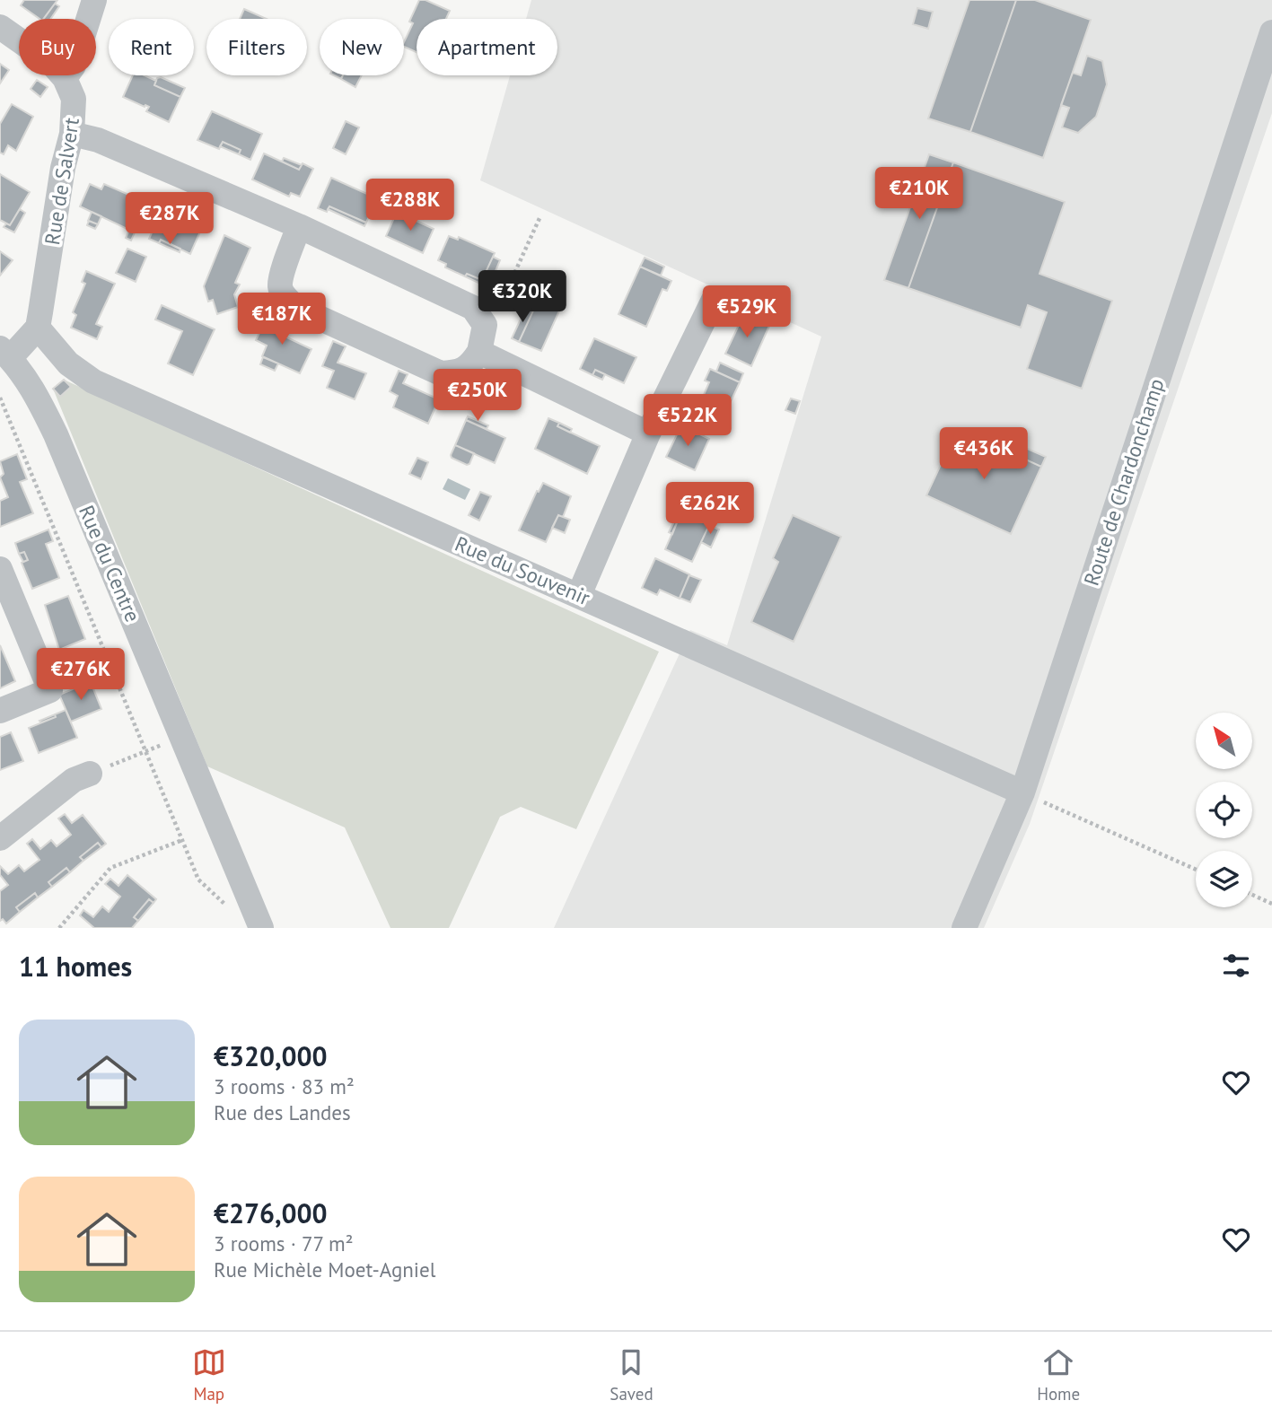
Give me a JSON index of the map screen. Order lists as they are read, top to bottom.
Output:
{
  "streets": {
    "street": [
      "Rue de Salvert",
      "Route de Chardonchamp",
      "Rue du Centre",
      "Rue du Souvenir"
    ]
  },
  "crossings": [
    ["Rue de Salvert", "Rue du Souvenir"],
    ["Route de Chardonchamp", "Rue du Souvenir"]
  ],
  "north": "top left",
  "page": {
    "chip": [
      "Buy",
      "Rent",
      "Filters",
      "New",
      "Apartment"
    ],
    "price": [
      "€210K",
      "€288K",
      "€287K",
      "€320K",
      "€529K",
      "€187K",
      "€250K",
      "€522K",
      "€436K",
      "€262K",
      "€276K"
    ],
    "heading": "11 homes",
    "list": [
      {
        "name": "€320,000",
        "note": "3 rooms · 83 m² · Rue des Landes"
      },
      {
        "name": "€276,000",
        "note": "3 rooms · 77 m² · Rue Michèle Moet-Agniel"
      }
    ],
    "tabs": ["Map", "Saved", "Home"]
  }
}
